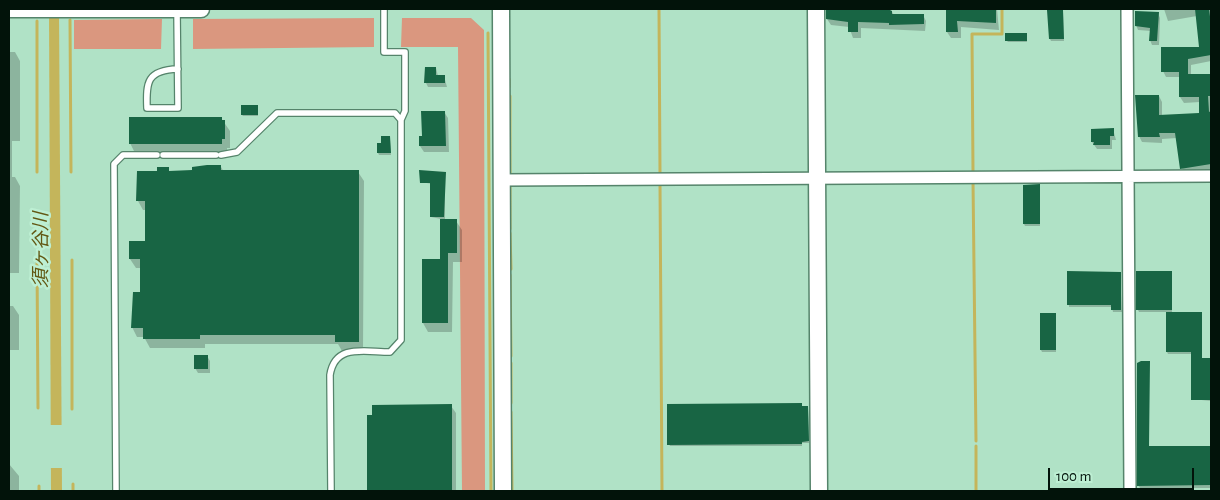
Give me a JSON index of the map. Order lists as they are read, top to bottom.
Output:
{
  "water": ["須ヶ谷川"],
  "scale_bar": "100 m"
}
